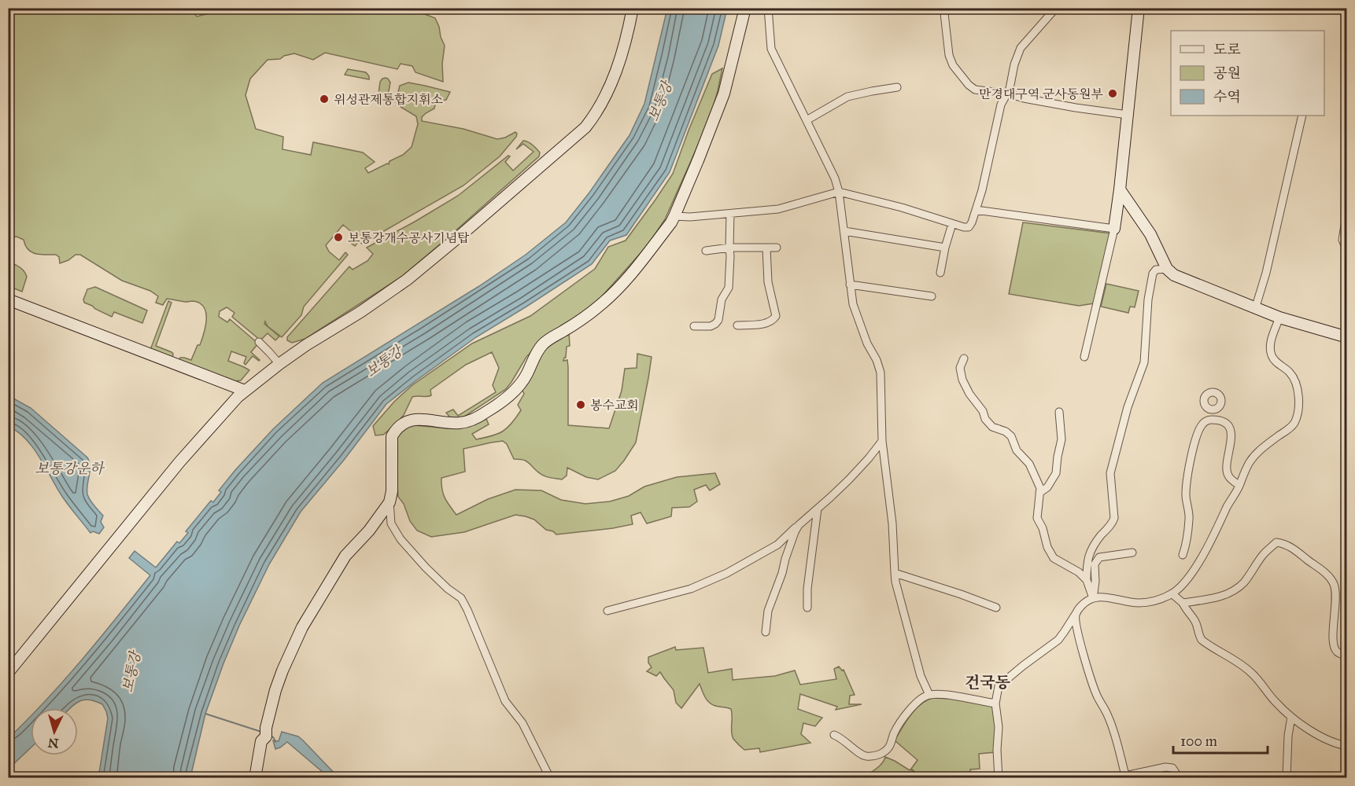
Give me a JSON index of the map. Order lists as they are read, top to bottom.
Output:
{
  "districts": ["건국동"],
  "water": ["보통강", "보통강운하"],
  "places": [
    "만경대구역 군사동원부",
    "위성관제통합지휘소",
    "보통강개수공사기념탑",
    "봉수교회"
  ],
  "legend": ["도로", "공원", "수역"],
  "scale_bar": "100 m",
  "north": "bottom"
}
